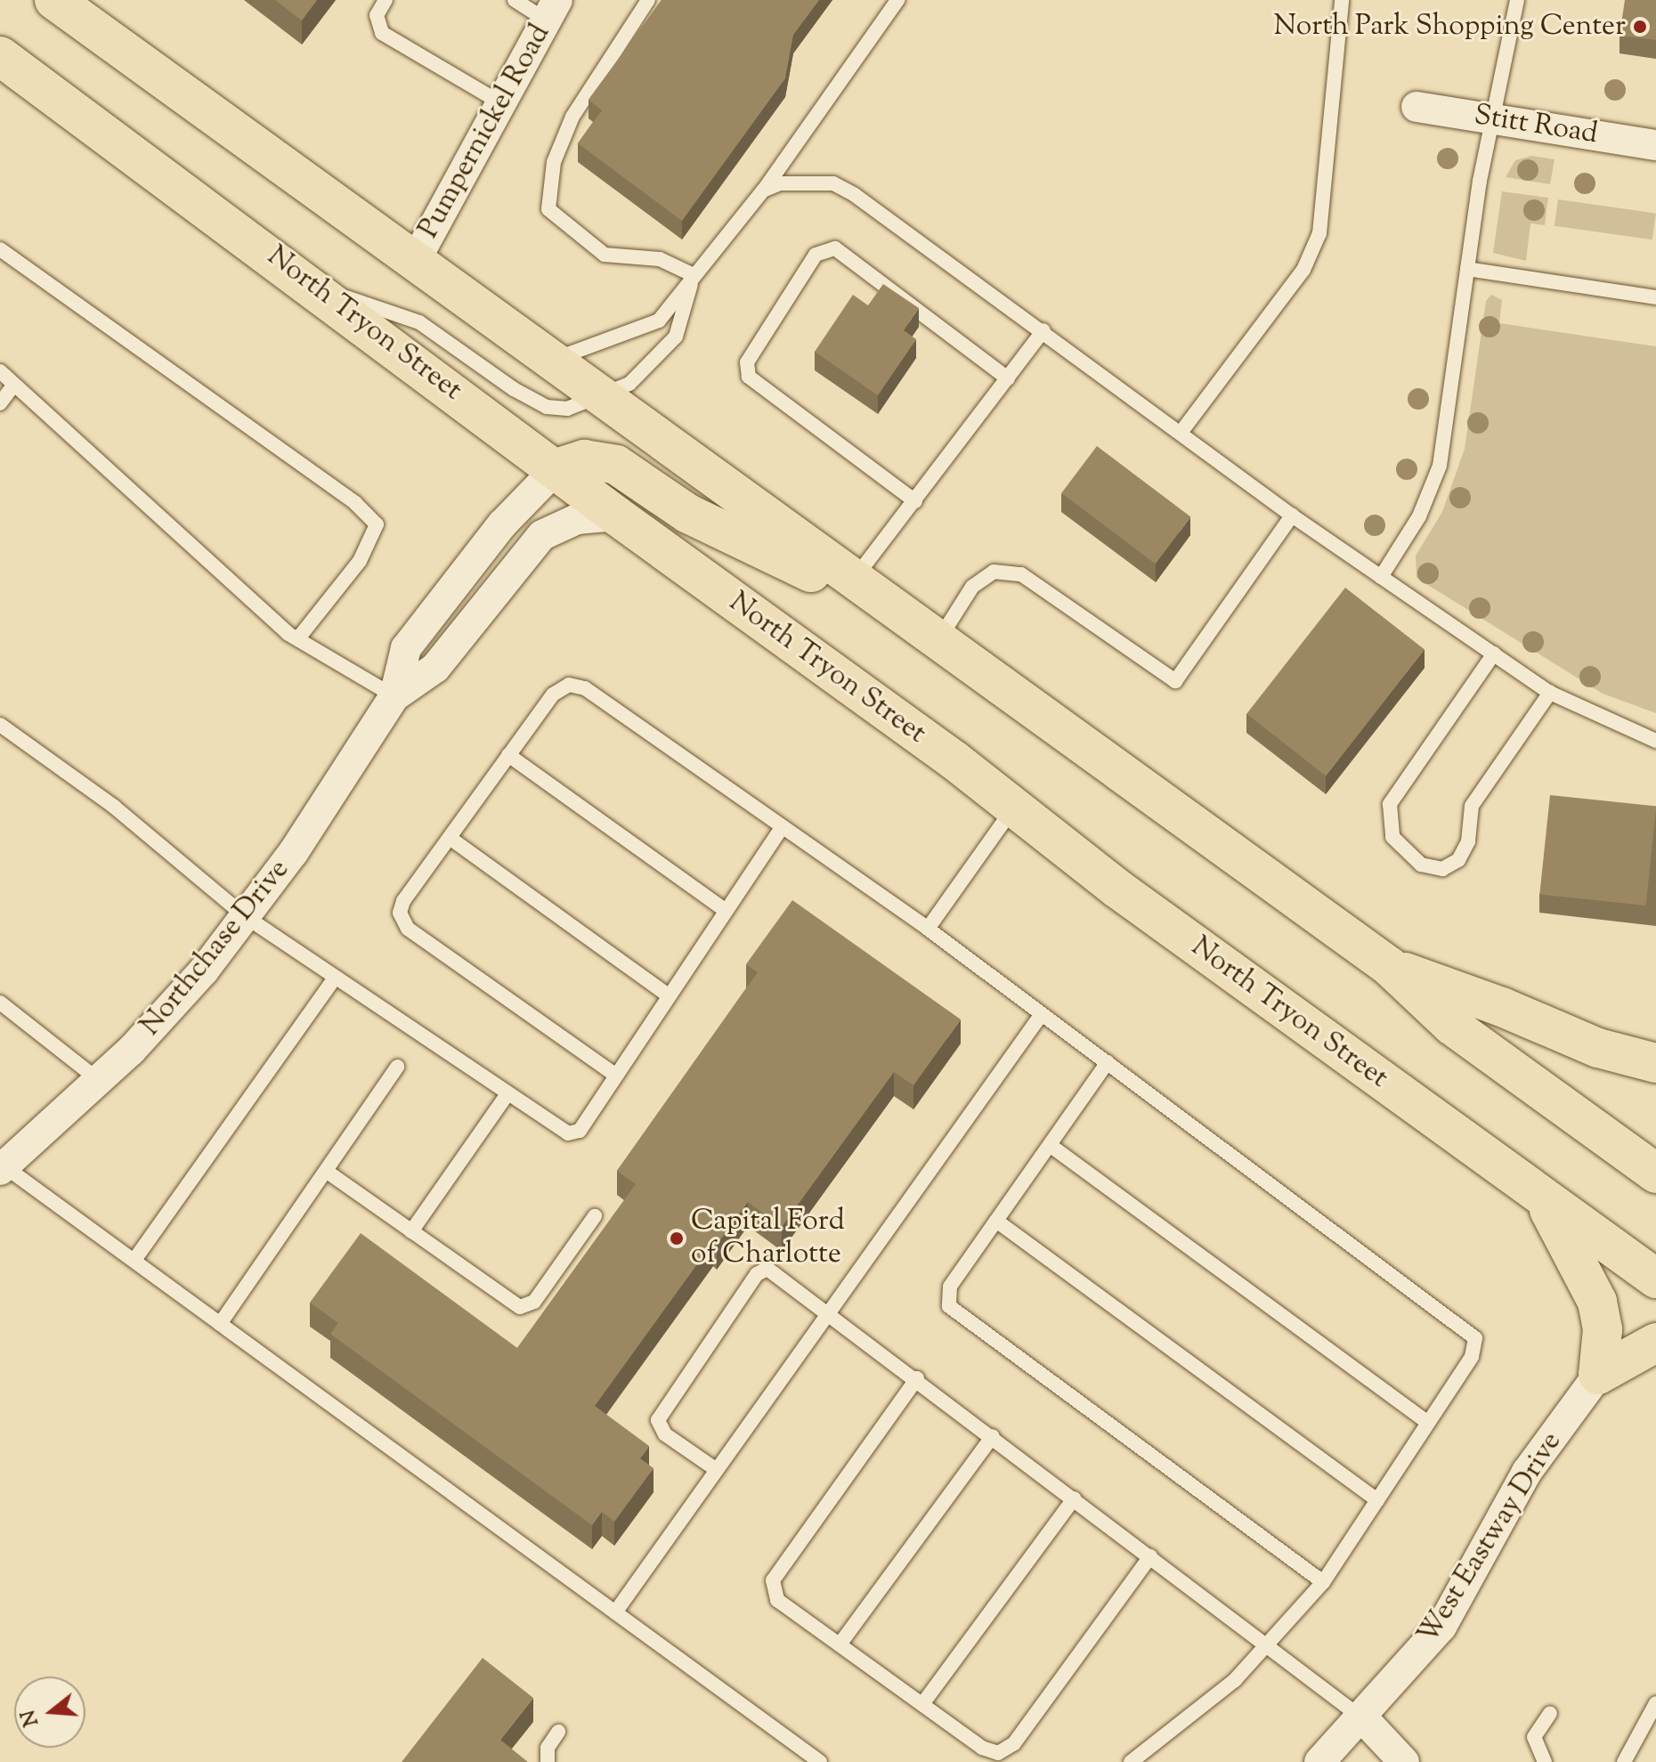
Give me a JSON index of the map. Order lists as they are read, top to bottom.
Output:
{
  "streets": {
    "main road": ["North Tryon Street"],
    "street": [
      "Stitt Road",
      "Pumpernickel Road",
      "Northchase Drive",
      "West Eastway Drive"
    ]
  },
  "crossings": [
    ["North Tryon Street", "Northchase Drive"]
  ],
  "places": ["North Park Shopping Center", "Capital Ford of Charlotte"],
  "north": "left"
}
